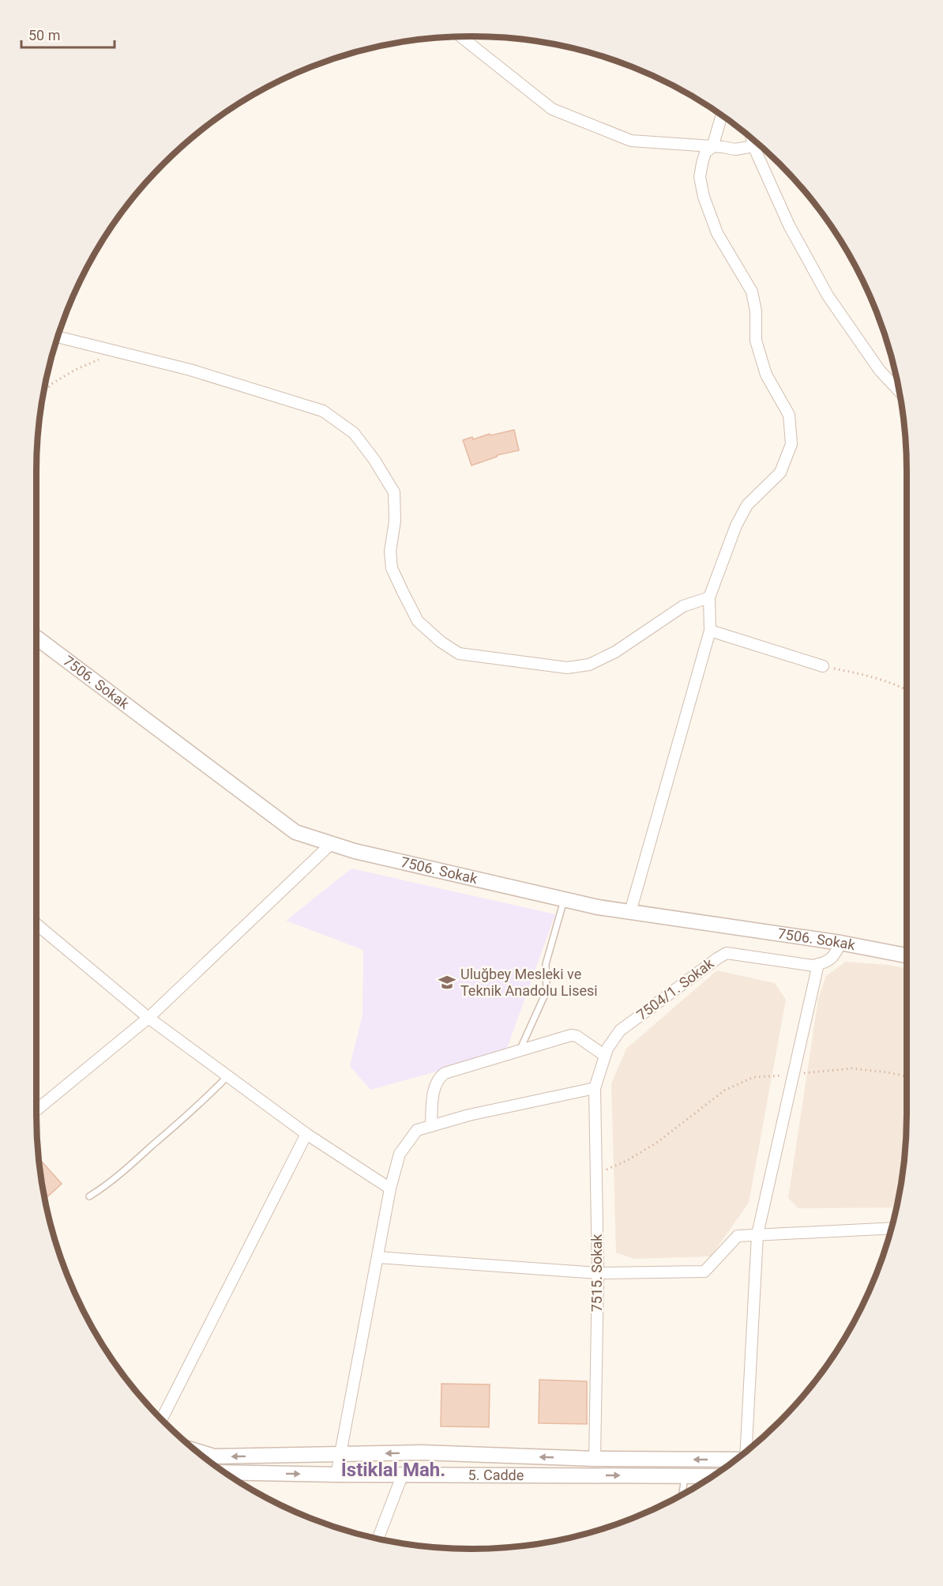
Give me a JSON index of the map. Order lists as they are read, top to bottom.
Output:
{
  "streets": {
    "street": [
      "7506. Sokak",
      "7504/1. Sokak",
      "7515. Sokak",
      "5. Cadde"
    ]
  },
  "crossings": [
    ["7504/1. Sokak", "7515. Sokak"]
  ],
  "districts": ["İstiklal Mah."],
  "places": {
    "school or university": ["Uluğbey Mesleki ve Teknik Anadolu Lisesi"]
  },
  "scale_bar": "50 m"
}
